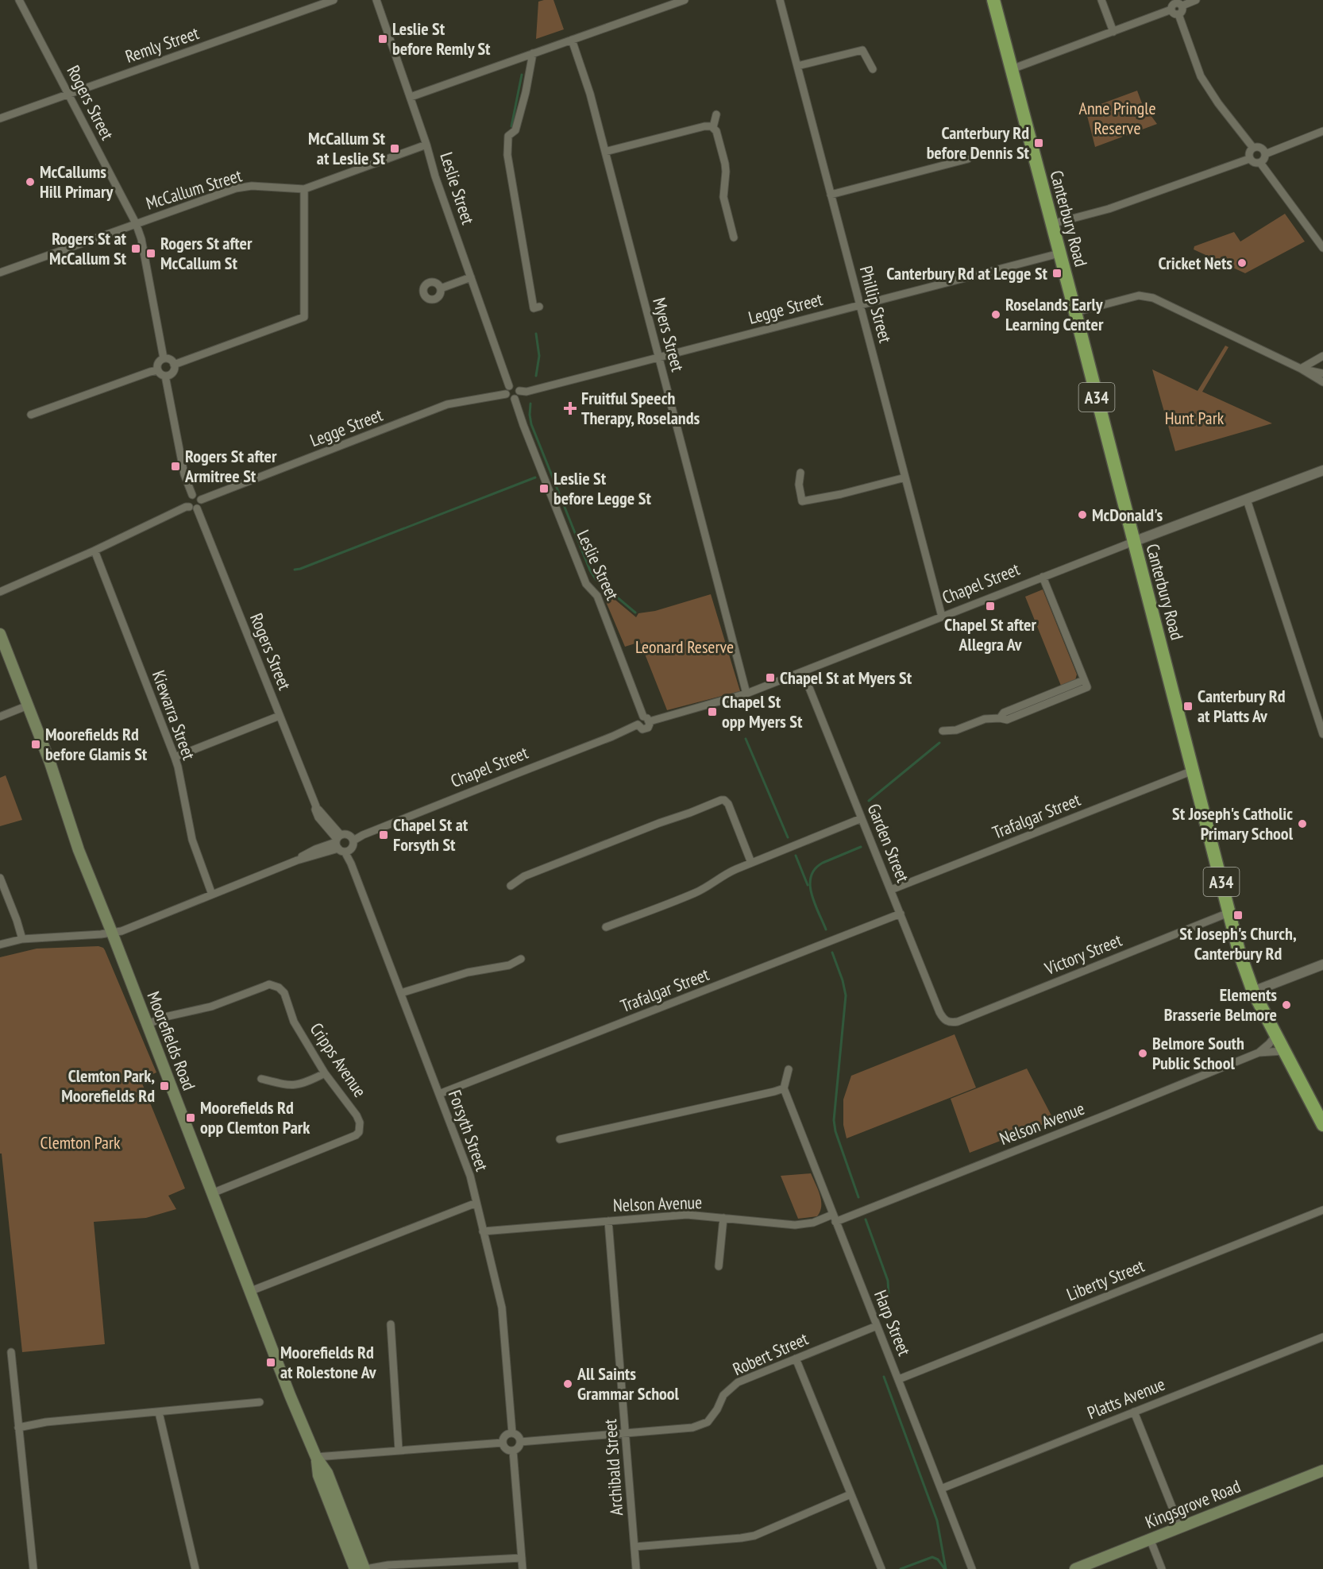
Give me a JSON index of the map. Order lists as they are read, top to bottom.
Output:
{
  "streets": {
    "highway": ["Canterbury Road", "A34"],
    "main road": ["Moorefields Road", "Kingsgrove Road"],
    "street": [
      "Remly Street",
      "Rogers Street",
      "Leslie Street",
      "McCallum Street",
      "Phillip Street",
      "Legge Street",
      "Myers Street",
      "Chapel Street",
      "Kiewarra Street",
      "Trafalgar Street",
      "Garden Street",
      "Victory Street",
      "Cripps Avenue",
      "Nelson Avenue",
      "Forsyth Street",
      "Liberty Street",
      "Harp Street",
      "Robert Street",
      "Platts Avenue",
      "Archibald Street"
    ]
  },
  "crossings": [
    ["Remly Street", "Rogers Street"],
    ["Rogers Street", "McCallum Street"],
    ["Rogers Street", "Legge Street"],
    ["Rogers Street", "Forsyth Street"],
    ["Leslie Street", "McCallum Street"],
    ["Leslie Street", "Legge Street"],
    ["Leslie Street", "Chapel Street"],
    ["Canterbury Road", "Legge Street"],
    ["Canterbury Road", "Chapel Street"],
    ["Canterbury Road", "Trafalgar Street"],
    ["Canterbury Road", "Victory Street"],
    ["Canterbury Road", "Nelson Avenue"],
    ["Phillip Street", "Legge Street"],
    ["Phillip Street", "Chapel Street"],
    ["Legge Street", "Myers Street"],
    ["Myers Street", "Chapel Street"],
    ["Chapel Street", "Garden Street"],
    ["Trafalgar Street", "Garden Street"],
    ["Trafalgar Street", "Forsyth Street"],
    ["Garden Street", "Victory Street"],
    ["Moorefields Road", "Cripps Avenue"],
    ["Nelson Avenue", "Forsyth Street"],
    ["Nelson Avenue", "Harp Street"],
    ["Nelson Avenue", "Archibald Street"],
    ["Forsyth Street", "Robert Street"],
    ["Liberty Street", "Harp Street"],
    ["Harp Street", "Robert Street"],
    ["Harp Street", "Platts Avenue"],
    ["Robert Street", "Archibald Street"]
  ],
  "parks": [
    "Anne Pringle Reserve",
    "Hunt Park",
    "Leonard Reserve",
    "Clemton Park"
  ],
  "places": {
    "transit": [
      "Leslie St before Remly St",
      "Canterbury Rd before Dennis St",
      "McCallum St at Leslie St",
      "Rogers St at McCallum St",
      "Rogers St after McCallum St",
      "Canterbury Rd at Legge St",
      "Rogers St after Armitree St",
      "Leslie St before Legge St",
      "Chapel St after Allegra Av",
      "Chapel St at Myers St",
      "Canterbury Rd at Platts Av",
      "Chapel St opp Myers St",
      "Moorefields Rd before Glamis St",
      "Chapel St at Forsyth St",
      "St Joseph's Church, Canterbury Rd",
      "Clemton Park, Moorefields Rd",
      "Moorefields Rd opp Clemton Park",
      "Moorefields Rd at Rolestone Av"
    ],
    "other": [
      "McCallums Hill Primary",
      "Cricket Nets",
      "Roselands Early Learning Center",
      "McDonald's",
      "St Joseph's Catholic Primary School",
      "Elements Brasserie Belmore",
      "Belmore South Public School",
      "All Saints Grammar School"
    ],
    "health": ["Fruitful Speech Therapy, Roselands"]
  }
}
